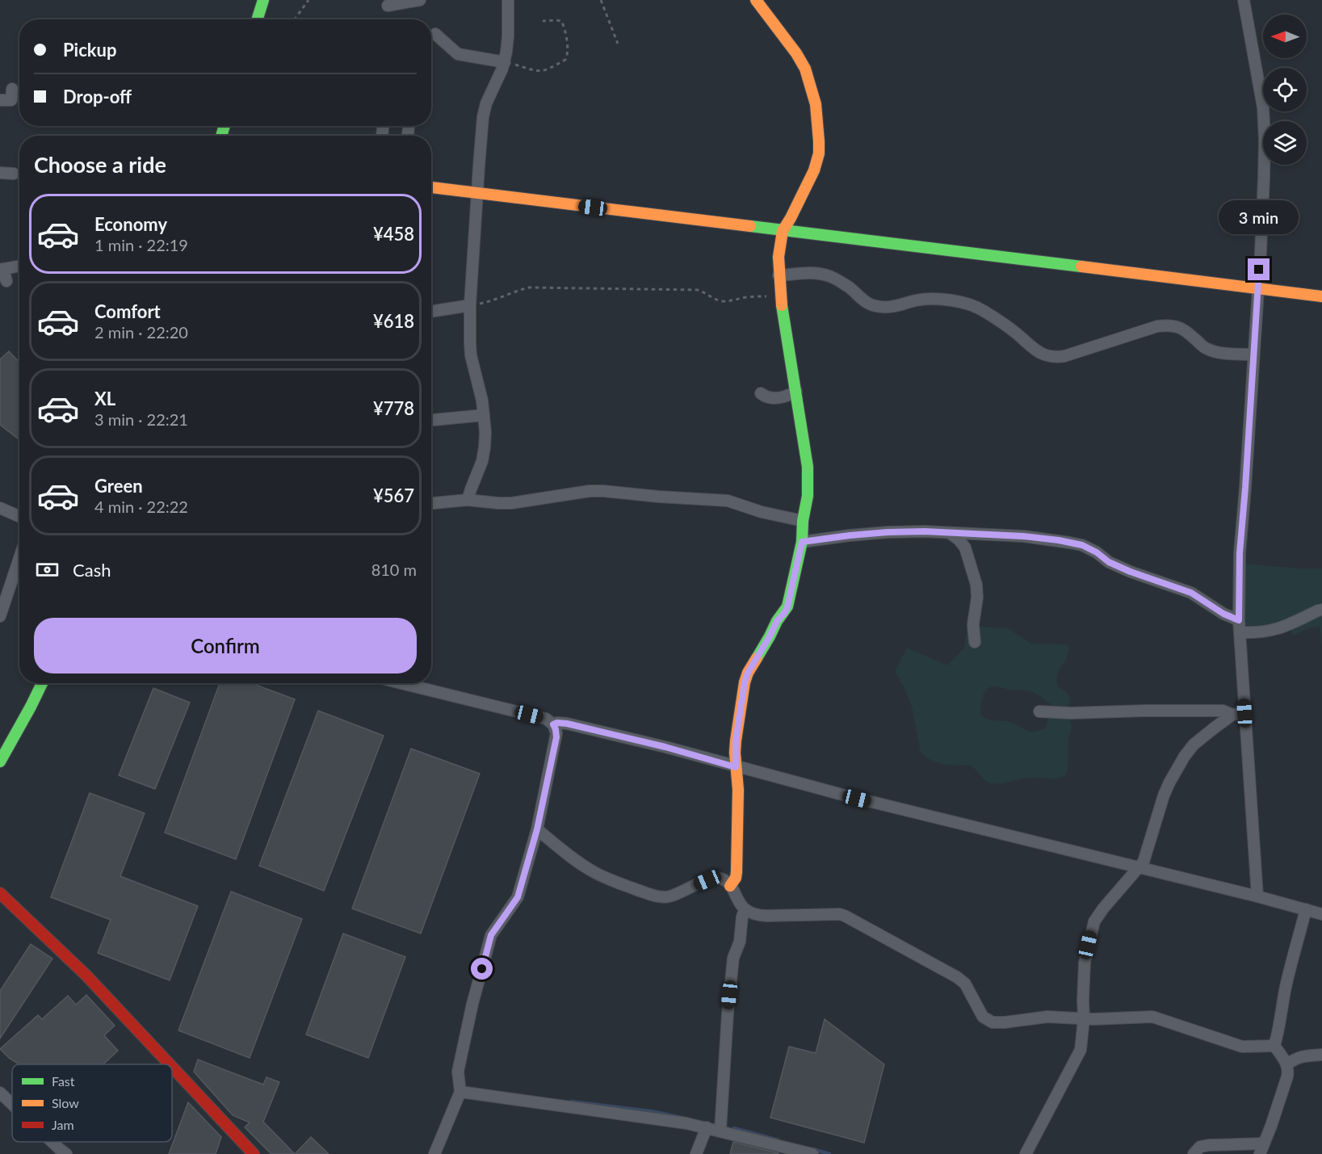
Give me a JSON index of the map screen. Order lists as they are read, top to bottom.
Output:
{
  "legend": ["Fast", "Slow", "Jam"],
  "north": "left",
  "page": {
    "banner": ["Pickup", "Drop-off"],
    "heading": "Choose a ride",
    "list": [
      {
        "name": "Economy",
        "note": "1 min · 22:19",
        "value": "¥458"
      },
      {
        "name": "Comfort",
        "note": "2 min · 22:20",
        "value": "¥618"
      },
      {
        "name": "XL",
        "note": "3 min · 22:21",
        "value": "¥778"
      },
      {
        "name": "Green",
        "note": "4 min · 22:22",
        "value": "¥567"
      }
    ],
    "bubble": "3 min",
    "pay": ["Cash", "810 m"],
    "buttons": "Confirm"
  }
}
